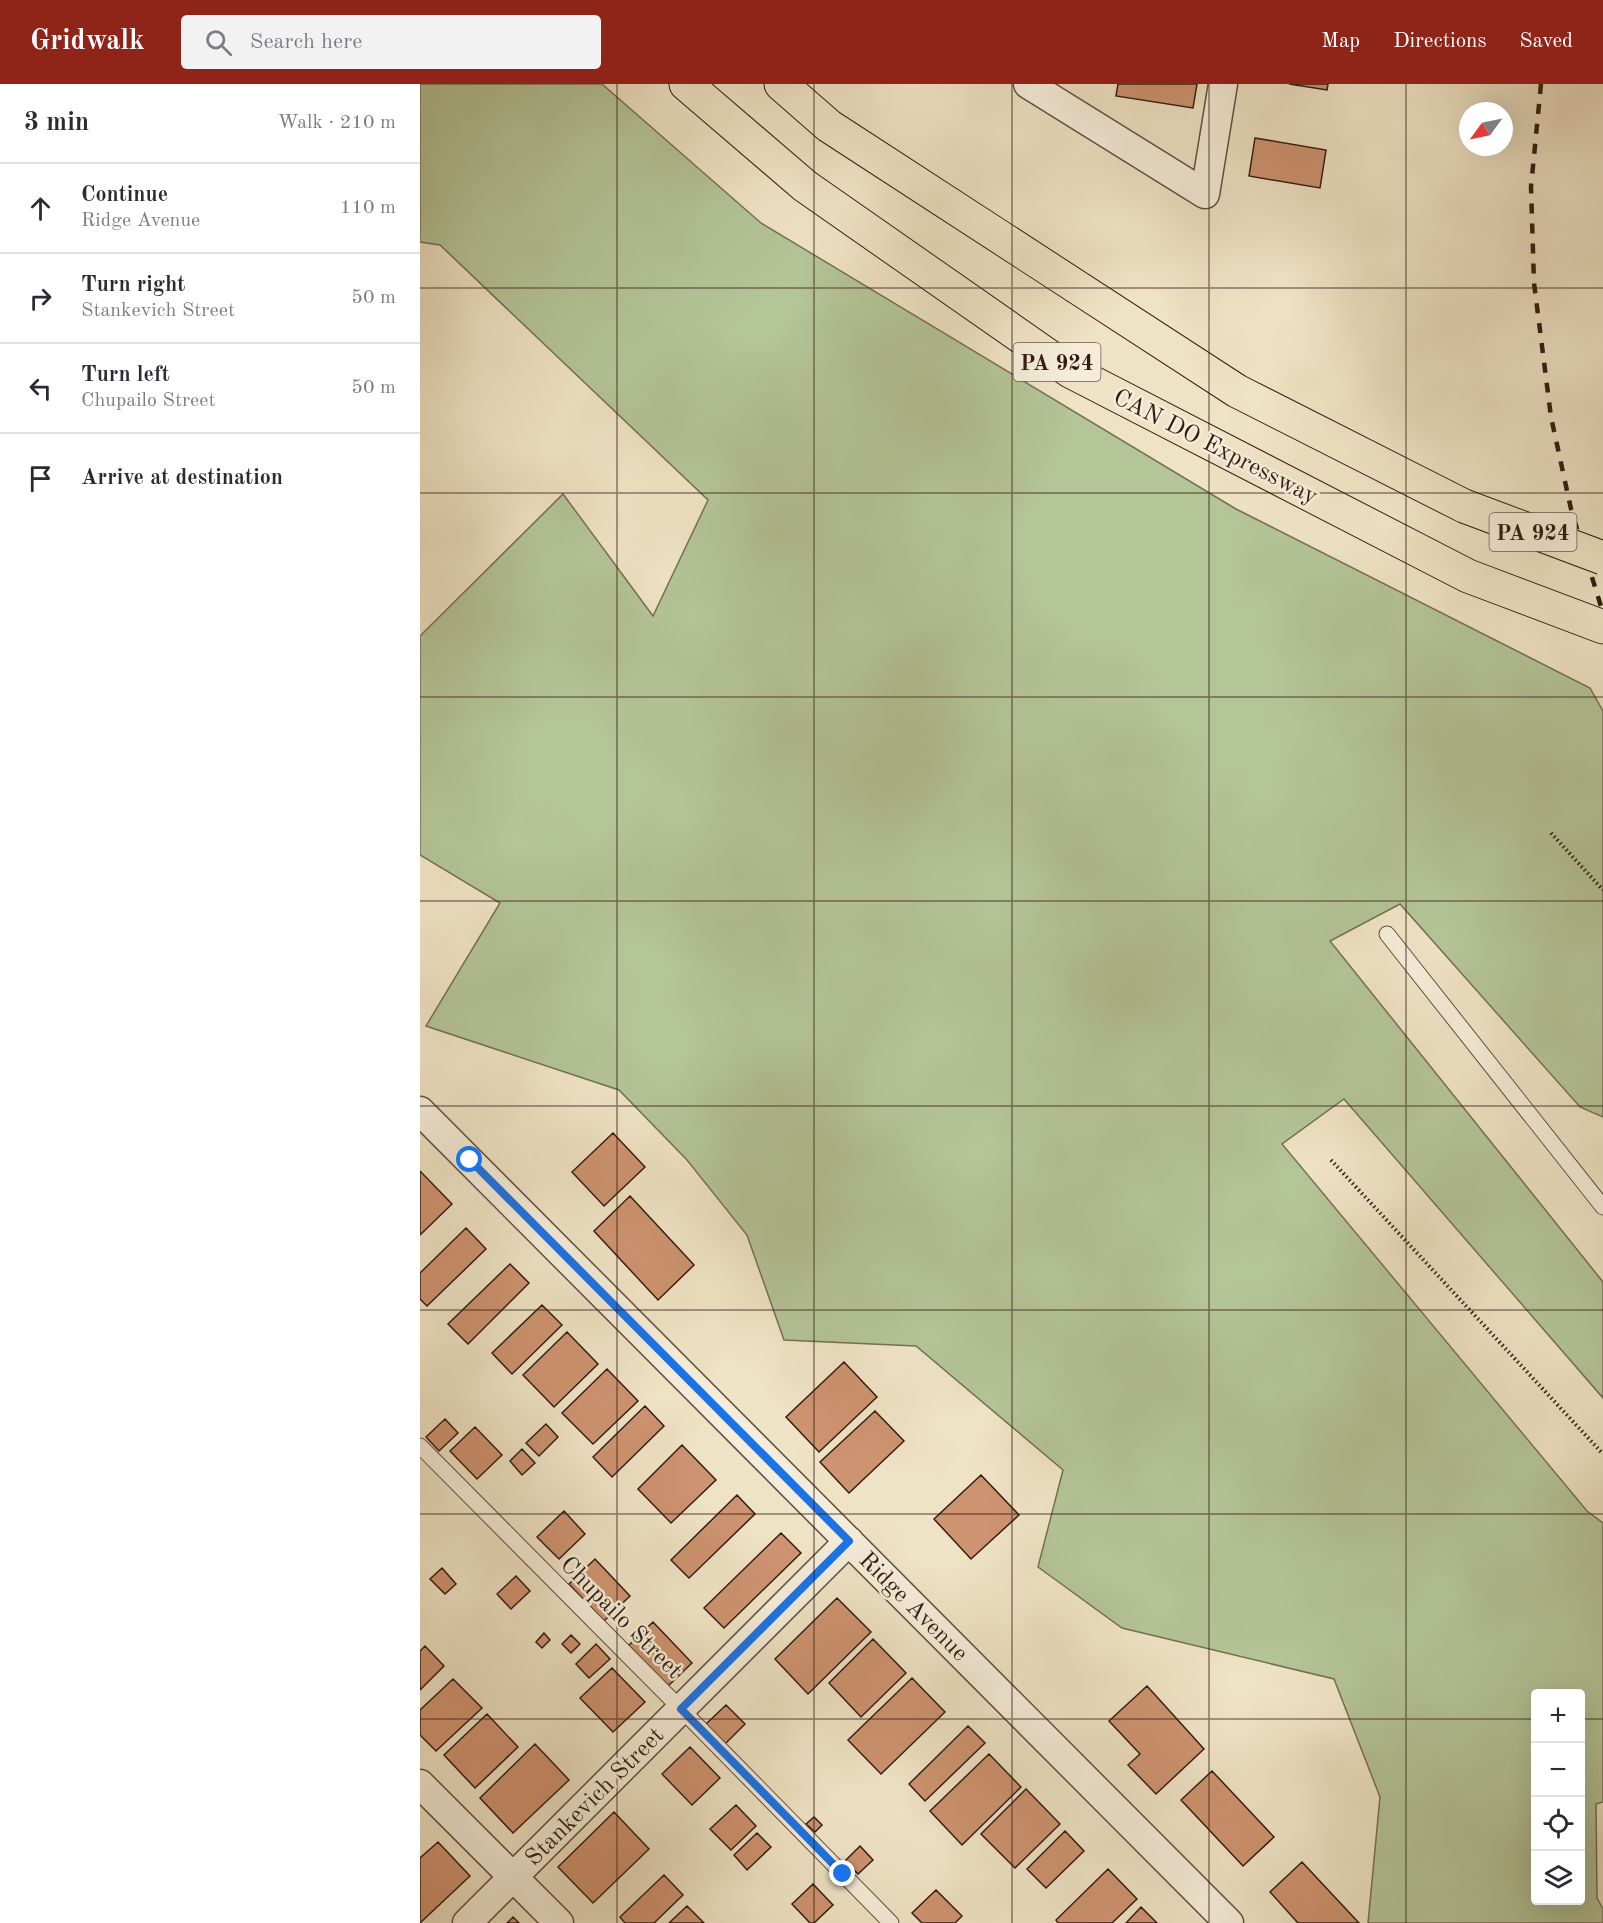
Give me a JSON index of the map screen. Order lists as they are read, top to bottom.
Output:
{
  "streets": {
    "main road": ["PA 924", "CAN DO Expressway"],
    "street": ["Ridge Avenue", "Stankevich Street"],
    "lane": ["Chupailo Street"]
  },
  "crossings": [
    ["Ridge Avenue", "Stankevich Street"],
    ["Chupailo Street", "Stankevich Street"]
  ],
  "north": "bottom left",
  "page": {
    "header": "Gridwalk",
    "search": "Search here",
    "nav": ["Map", "Directions", "Saved"],
    "heading": ["3 min", "Walk · 210 m"],
    "list": [
      ["Continue", "Ridge Avenue", "110 m"],
      ["Turn right", "Stankevich Street", "50 m"],
      ["Turn left", "Chupailo Street", "50 m"],
      "Arrive at destination"
    ],
    "map_buttons": ["+", "−"]
  }
}
